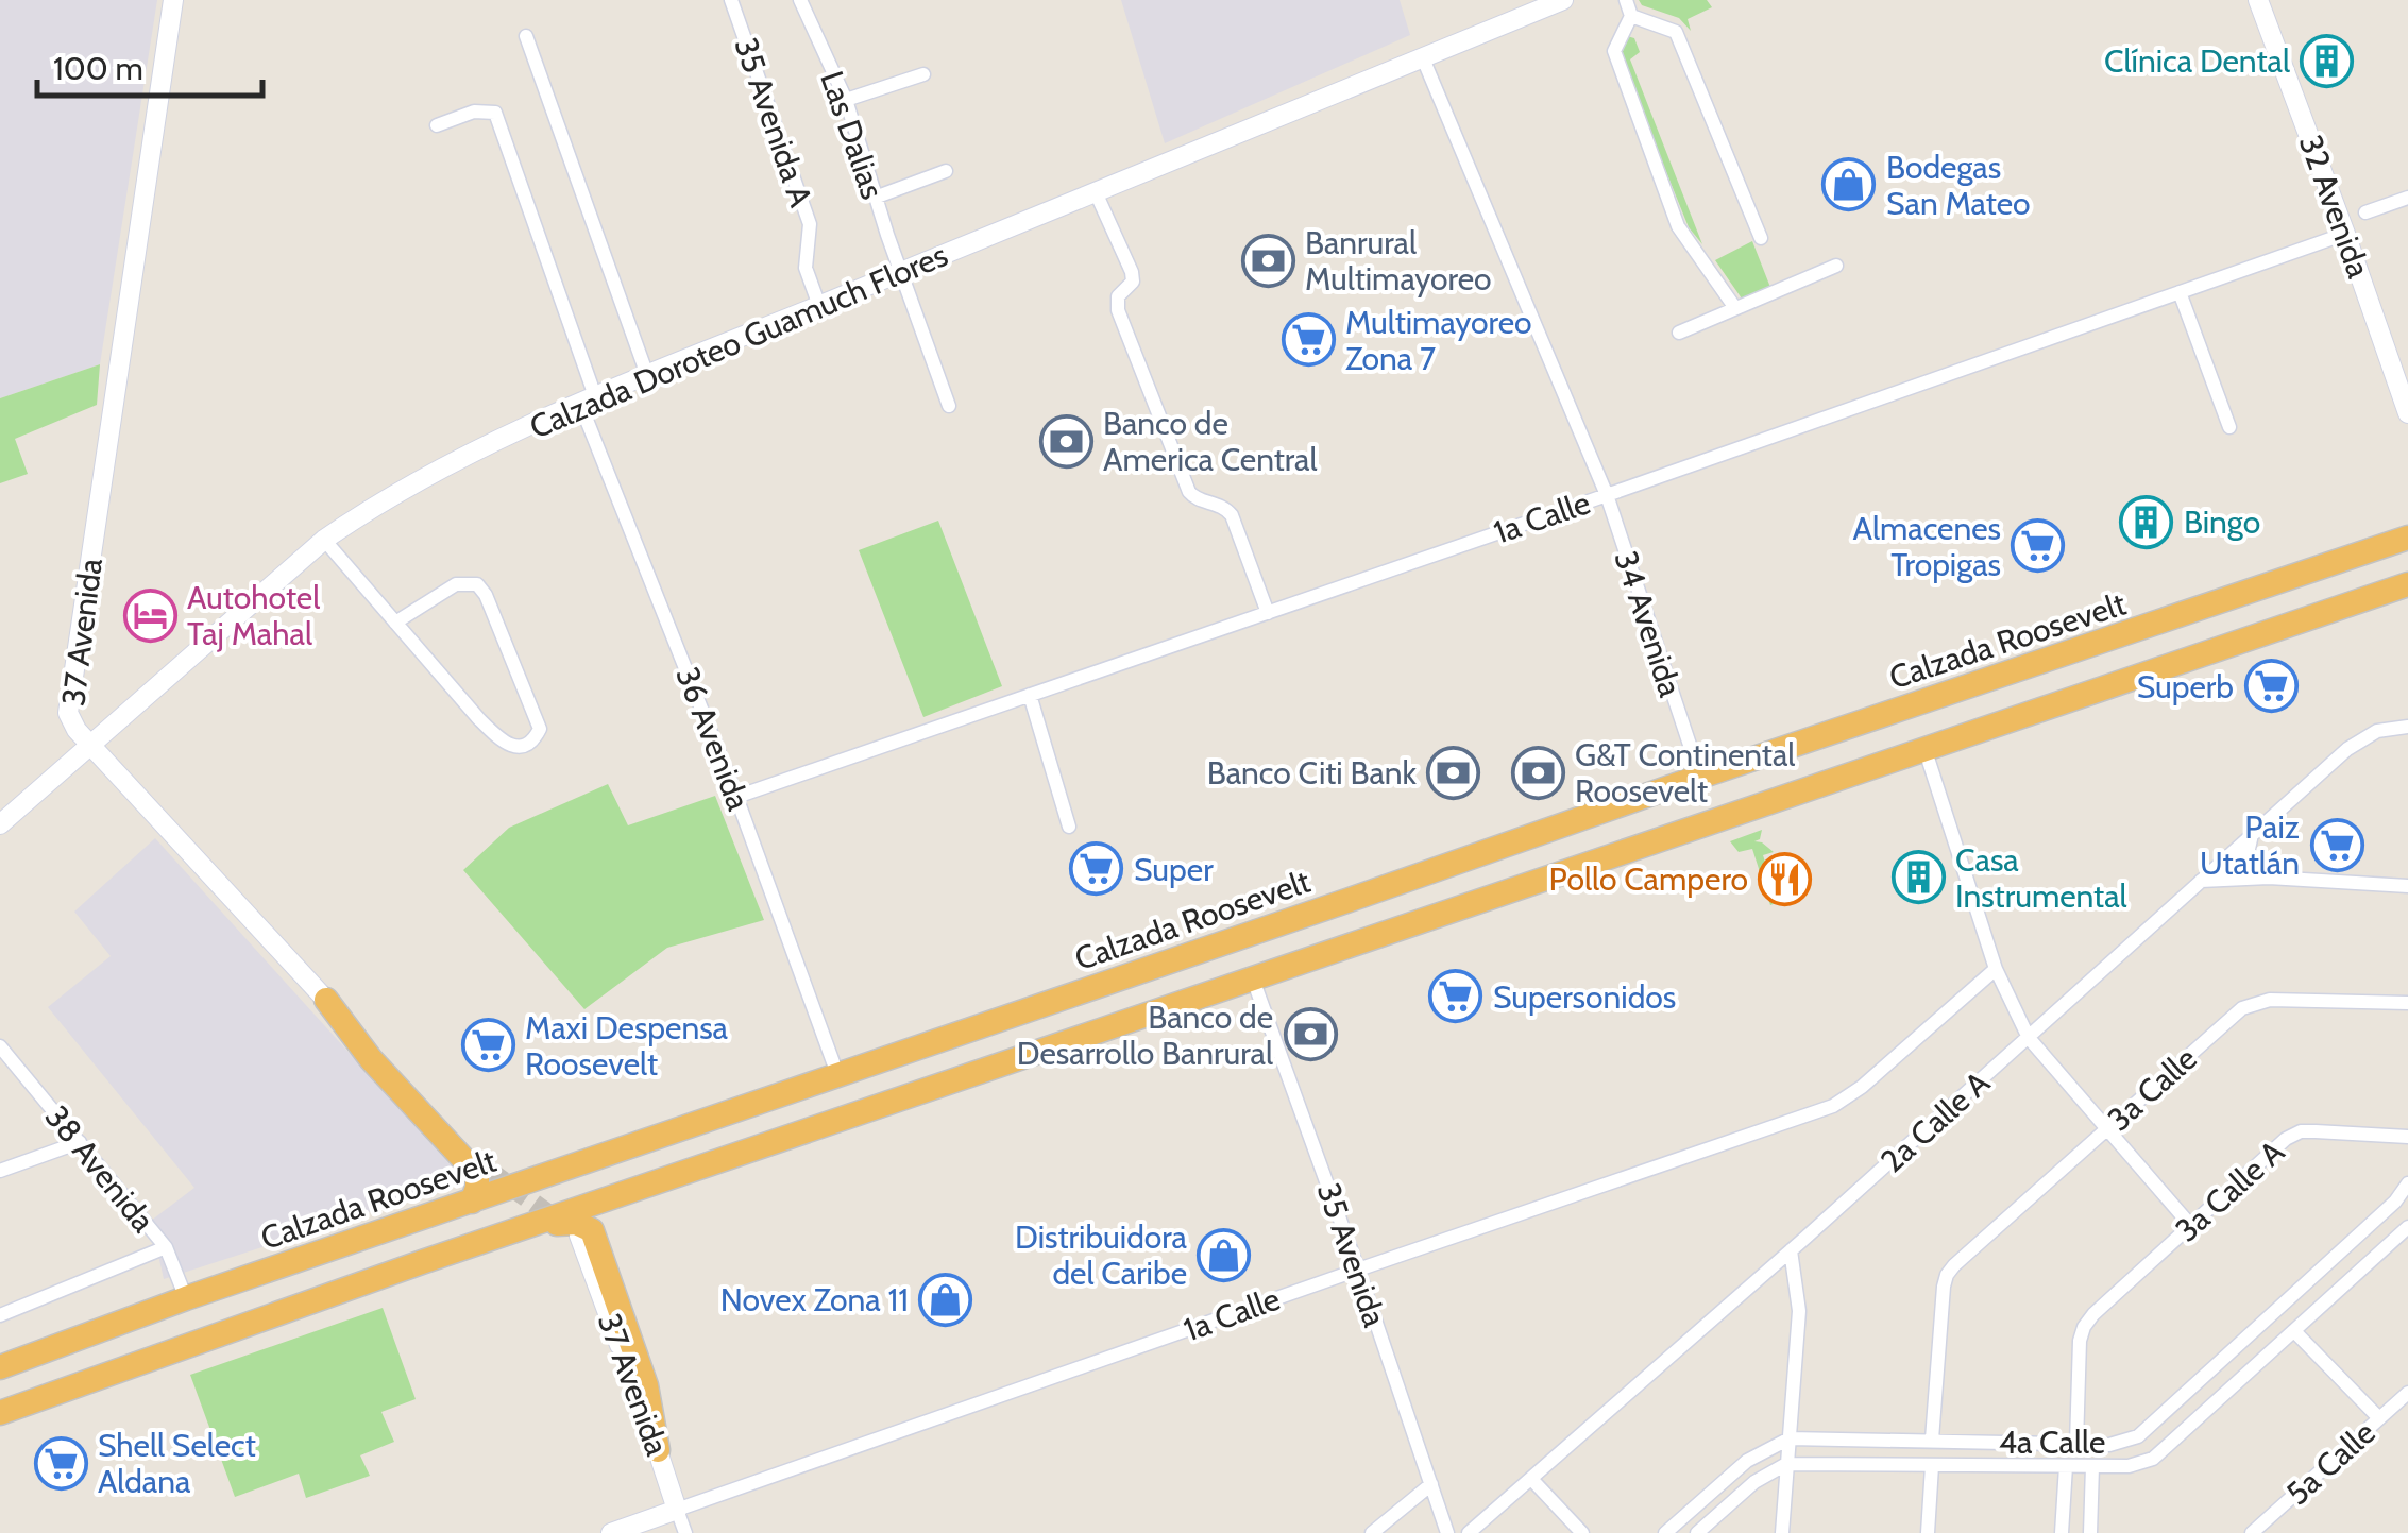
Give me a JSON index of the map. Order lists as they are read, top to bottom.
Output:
{
  "streets": {
    "highway": ["Calzada Roosevelt"],
    "street": [
      "35 Avenida A",
      "Las Dalias",
      "32 Avenida",
      "Calzada Doroteo Guamuch Flores",
      "1a Calle",
      "34 Avenida",
      "37 Avenida",
      "36 Avenida",
      "3a Calle",
      "2a Calle A",
      "38 Avenida",
      "3a Calle A",
      "35 Avenida",
      "4a Calle",
      "5a Calle"
    ]
  },
  "crossings": [
    ["35 Avenida A", "Calzada Doroteo Guamuch Flores"],
    ["Las Dalias", "Calzada Doroteo Guamuch Flores"],
    ["32 Avenida", "1a Calle"],
    ["Calzada Doroteo Guamuch Flores", "34 Avenida"],
    ["Calzada Doroteo Guamuch Flores", "37 Avenida"],
    ["Calzada Doroteo Guamuch Flores", "36 Avenida"],
    ["1a Calle", "34 Avenida"],
    ["1a Calle", "37 Avenida"],
    ["1a Calle", "36 Avenida"],
    ["1a Calle", "35 Avenida"],
    ["34 Avenida", "Calzada Roosevelt"],
    ["Calzada Roosevelt", "36 Avenida"],
    ["Calzada Roosevelt", "38 Avenida"],
    ["3a Calle", "4a Calle"],
    ["3a Calle A", "4a Calle"]
  ],
  "places": {
    "building": ["Clínica Dental", "Bingo", "Casa Instrumental"],
    "shop": ["Bodegas San Mateo", "Distribuidora del Caribe", "Novex Zona 11"],
    "bank": [
      "Banrural Multimayoreo",
      "Banco de America Central",
      "Banco Citi Bank",
      "G&T Continental Roosevelt",
      "Banco de Desarrollo Banrural"
    ],
    "supermarket": [
      "Multimayoreo Zona 7",
      "Almacenes Tropigas",
      "Superb",
      "Paiz Utatlán",
      "Super",
      "Supersonidos",
      "Maxi Despensa Roosevelt",
      "Shell Select Aldana"
    ],
    "hotel": ["Autohotel Taj Mahal"],
    "restaurant": ["Pollo Campero"]
  },
  "scale_bar": "100 m"
}
